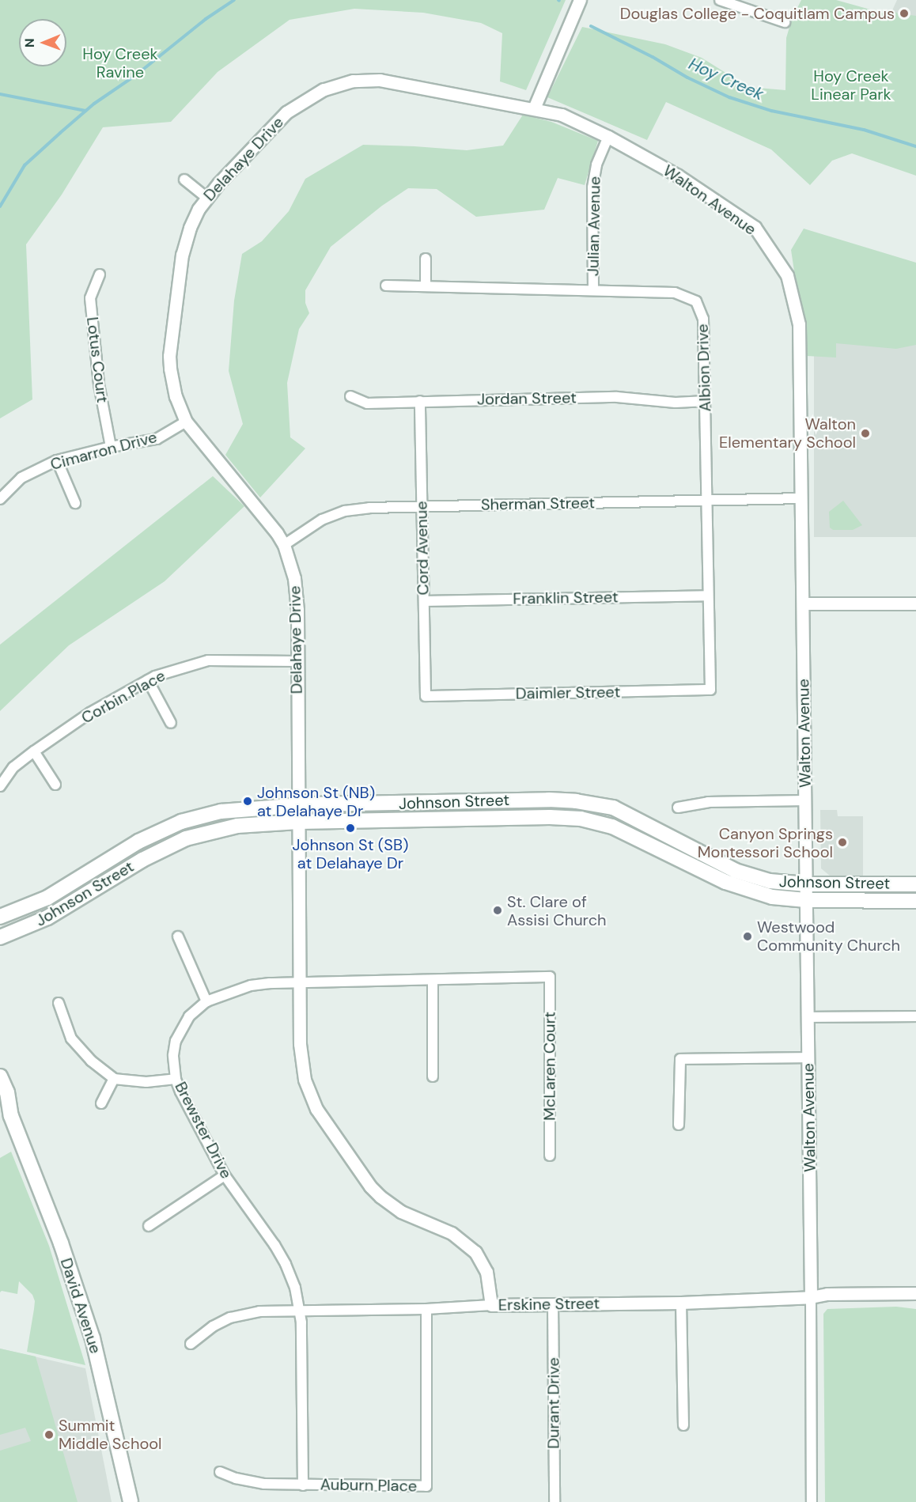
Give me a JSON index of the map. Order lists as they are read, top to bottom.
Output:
{
  "streets": {
    "main road": ["Johnson Street", "David Avenue"],
    "street": [
      "Delahaye Drive",
      "Walton Avenue",
      "Julian Avenue",
      "Lotus Court",
      "Albion Drive",
      "Jordan Street",
      "Cimarron Drive",
      "Sherman Street",
      "Cord Avenue",
      "Franklin Street",
      "Daimler Street",
      "Corbin Place",
      "McLaren Court",
      "Brewster Drive",
      "Erskine Street",
      "Durant Drive",
      "Auburn Place"
    ]
  },
  "crossings": [
    ["Delahaye Drive", "Walton Avenue"],
    ["Delahaye Drive", "Cimarron Drive"],
    ["Delahaye Drive", "Sherman Street"],
    ["Delahaye Drive", "Corbin Place"],
    ["Delahaye Drive", "Johnson Street"],
    ["Delahaye Drive", "Brewster Drive"],
    ["Delahaye Drive", "Erskine Street"],
    ["Walton Avenue", "Julian Avenue"],
    ["Walton Avenue", "Sherman Street"],
    ["Walton Avenue", "Johnson Street"],
    ["Walton Avenue", "Erskine Street"],
    ["Julian Avenue", "Albion Drive"],
    ["Lotus Court", "Cimarron Drive"],
    ["Albion Drive", "Jordan Street"],
    ["Albion Drive", "Sherman Street"],
    ["Albion Drive", "Franklin Street"],
    ["Albion Drive", "Daimler Street"],
    ["Jordan Street", "Cord Avenue"],
    ["Sherman Street", "Cord Avenue"],
    ["Cord Avenue", "Franklin Street"],
    ["Cord Avenue", "Daimler Street"],
    ["McLaren Court", "Brewster Drive"],
    ["Brewster Drive", "Erskine Street"],
    ["Brewster Drive", "Auburn Place"],
    ["Erskine Street", "Durant Drive"],
    ["Erskine Street", "Auburn Place"]
  ],
  "water": ["Hoy Creek"],
  "parks": ["Hoy Creek Ravine", "Hoy Creek Linear Park"],
  "places": [
    "Douglas College - Coquitlam Campus",
    "Walton Elementary School",
    "Johnson St (NB) at Delahaye Dr",
    "Johnson St (SB) at Delahaye Dr",
    "Canyon Springs Montessori School",
    "St. Clare of Assisi Church",
    "Westwood Community Church",
    "Summit Middle School"
  ],
  "north": "left"
}
